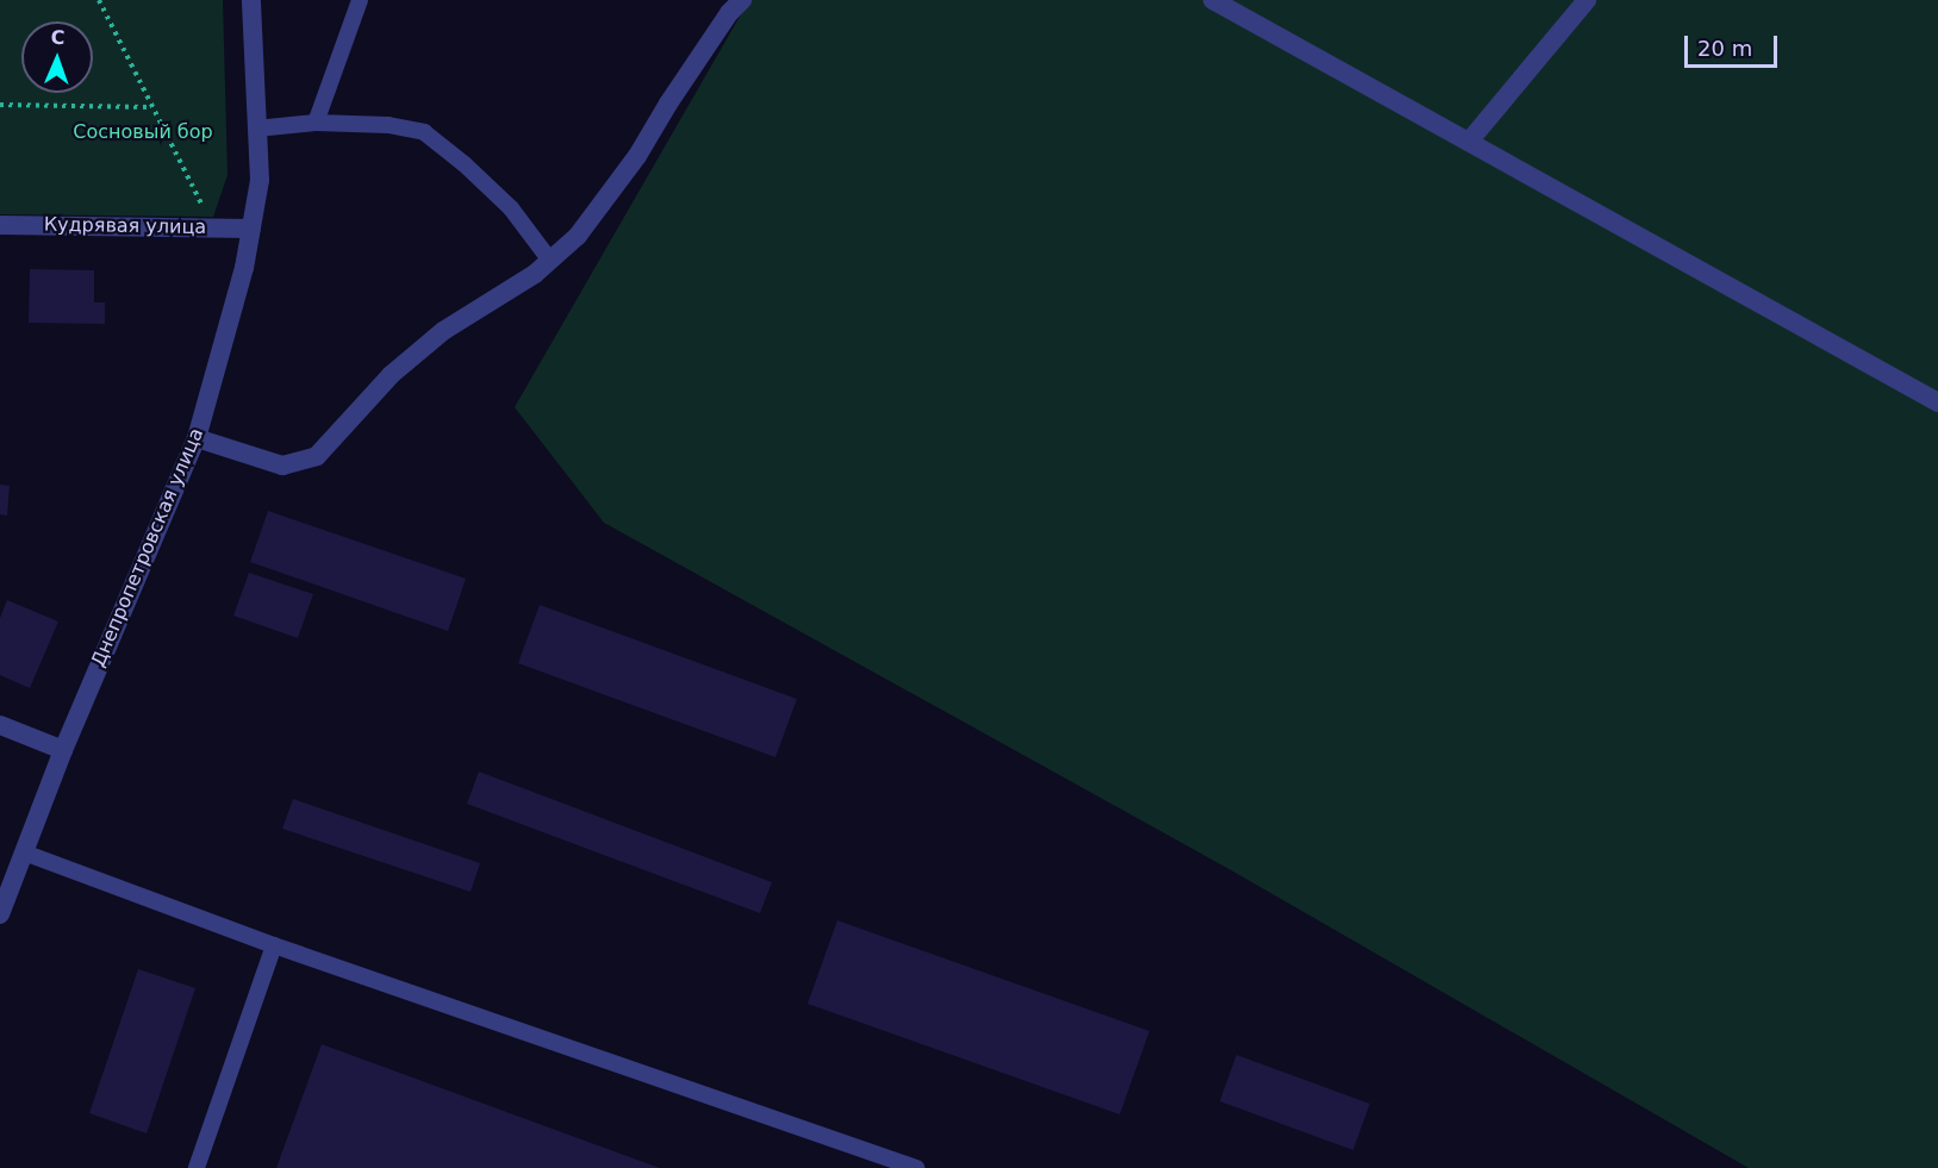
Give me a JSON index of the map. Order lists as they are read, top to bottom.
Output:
{
  "streets": {
    "street": ["Кудрявая улица", "Днепропетровская улица"]
  },
  "crossings": [
    ["Кудрявая улица", "Днепропетровская улица"]
  ],
  "parks": ["Сосновый бор"],
  "scale_bar": "20 m",
  "north": "top"
}
